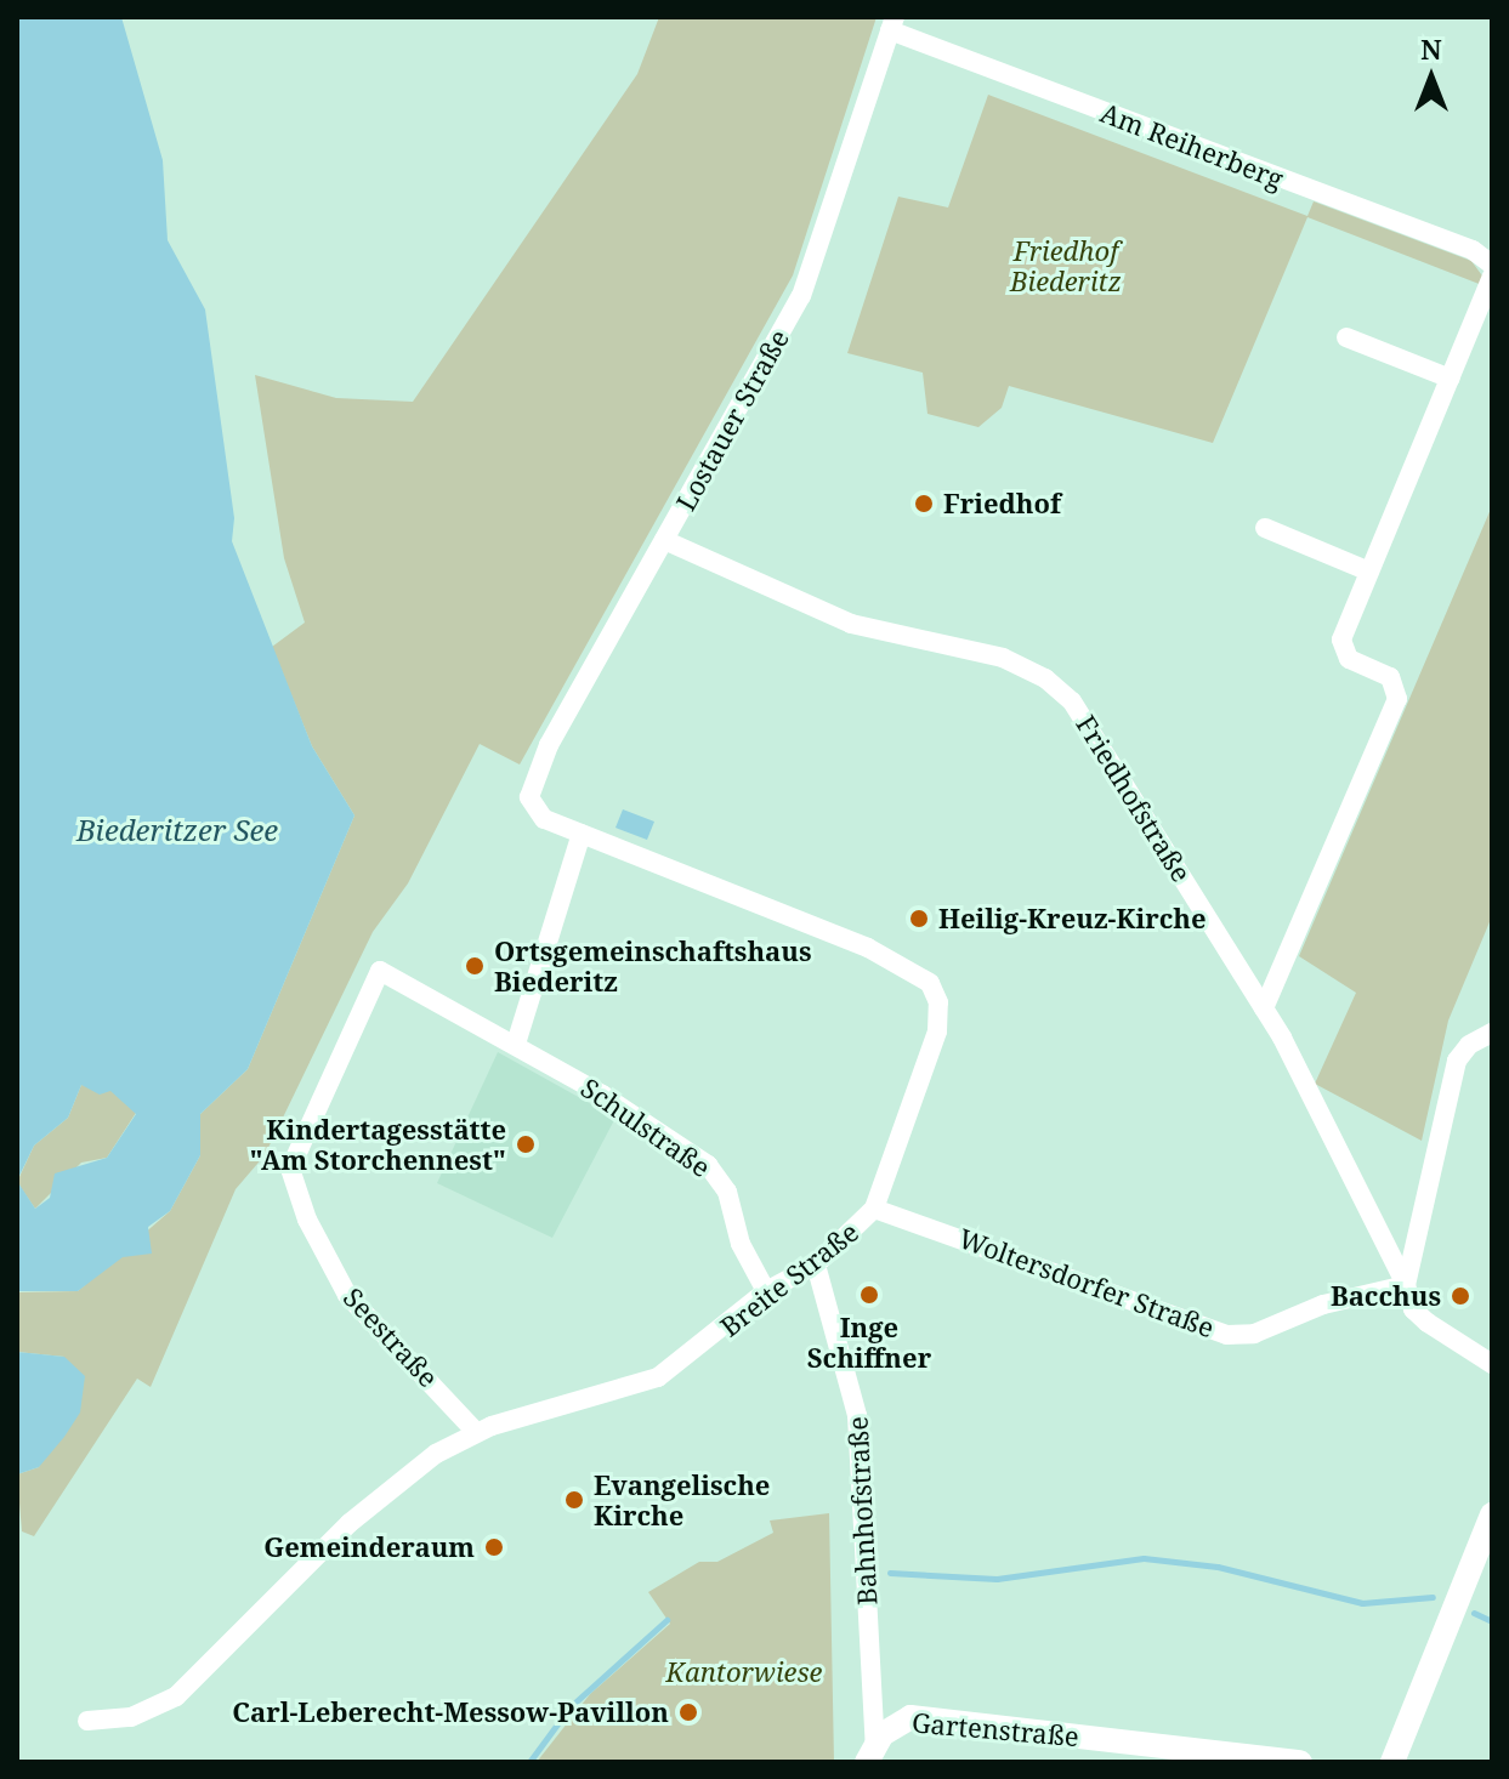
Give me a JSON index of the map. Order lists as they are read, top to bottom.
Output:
{
  "streets": {
    "street": [
      "Am Reiherberg",
      "Lostauer Straße",
      "Friedhofstraße",
      "Schulstraße",
      "Breite Straße",
      "Woltersdorfer Straße",
      "Seestraße",
      "Bahnhofstraße",
      "Gartenstraße"
    ]
  },
  "crossings": [
    ["Am Reiherberg", "Lostauer Straße"],
    ["Lostauer Straße", "Friedhofstraße"],
    ["Lostauer Straße", "Breite Straße"],
    ["Friedhofstraße", "Woltersdorfer Straße"],
    ["Schulstraße", "Breite Straße"],
    ["Schulstraße", "Seestraße"],
    ["Breite Straße", "Woltersdorfer Straße"],
    ["Breite Straße", "Seestraße"],
    ["Breite Straße", "Bahnhofstraße"],
    ["Bahnhofstraße", "Gartenstraße"]
  ],
  "water": ["Biederitzer See"],
  "parks": ["Friedhof Biederitz", "Kantorwiese"],
  "places": [
    "Friedhof",
    "Heilig-Kreuz-Kirche",
    "Ortsgemeinschaftshaus Biederitz",
    "Kindertagesstätte \"Am Storchennest\"",
    "Inge Schiffner",
    "Bacchus",
    "Evangelische Kirche",
    "Gemeinderaum",
    "Carl-Leberecht-Messow-Pavillon"
  ],
  "north": "top"
}
